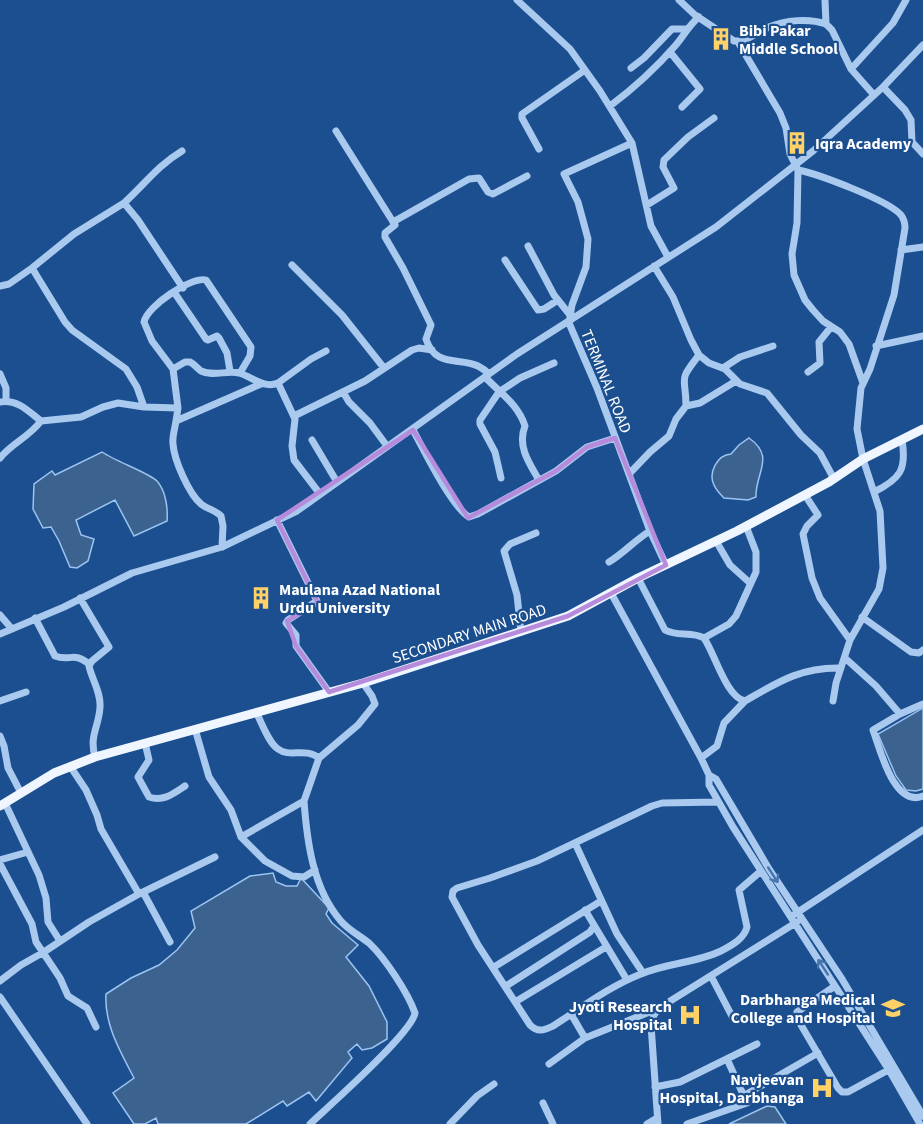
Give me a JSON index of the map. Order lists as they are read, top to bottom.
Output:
{
  "streets": {
    "main road": ["SECONDARY MAIN ROAD"],
    "street": ["TERMINAL ROAD"]
  },
  "crossings": [
    ["TERMINAL ROAD", "SECONDARY MAIN ROAD"]
  ],
  "places": {
    "building": ["Bibi Pakar Middle School", "Iqra Academy", "Maulana Azad National Urdu University"],
    "school or university": ["Darbhanga Medical College and Hospital"],
    "hospital": ["Jyoti Research Hospital", "Navjeevan Hospital, Darbhanga"]
  }
}
